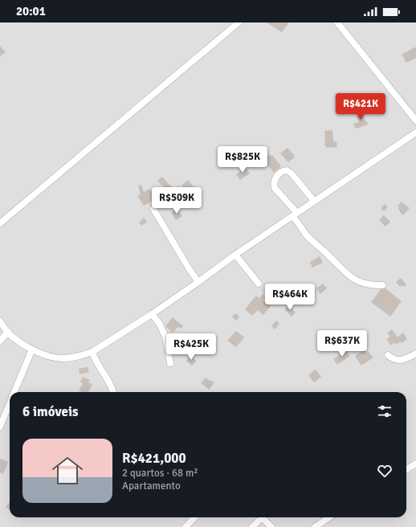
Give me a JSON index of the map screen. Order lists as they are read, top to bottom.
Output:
{
  "page": {
    "status": "20:01",
    "price": [
      "R$421K",
      "R$825K",
      "R$509K",
      "R$464K",
      "R$637K",
      "R$425K"
    ],
    "heading": "6 imóveis",
    "list": [
      {
        "name": "R$421,000",
        "note": "2 quartos · 68 m² · Apartamento"
      }
    ]
  }
}
